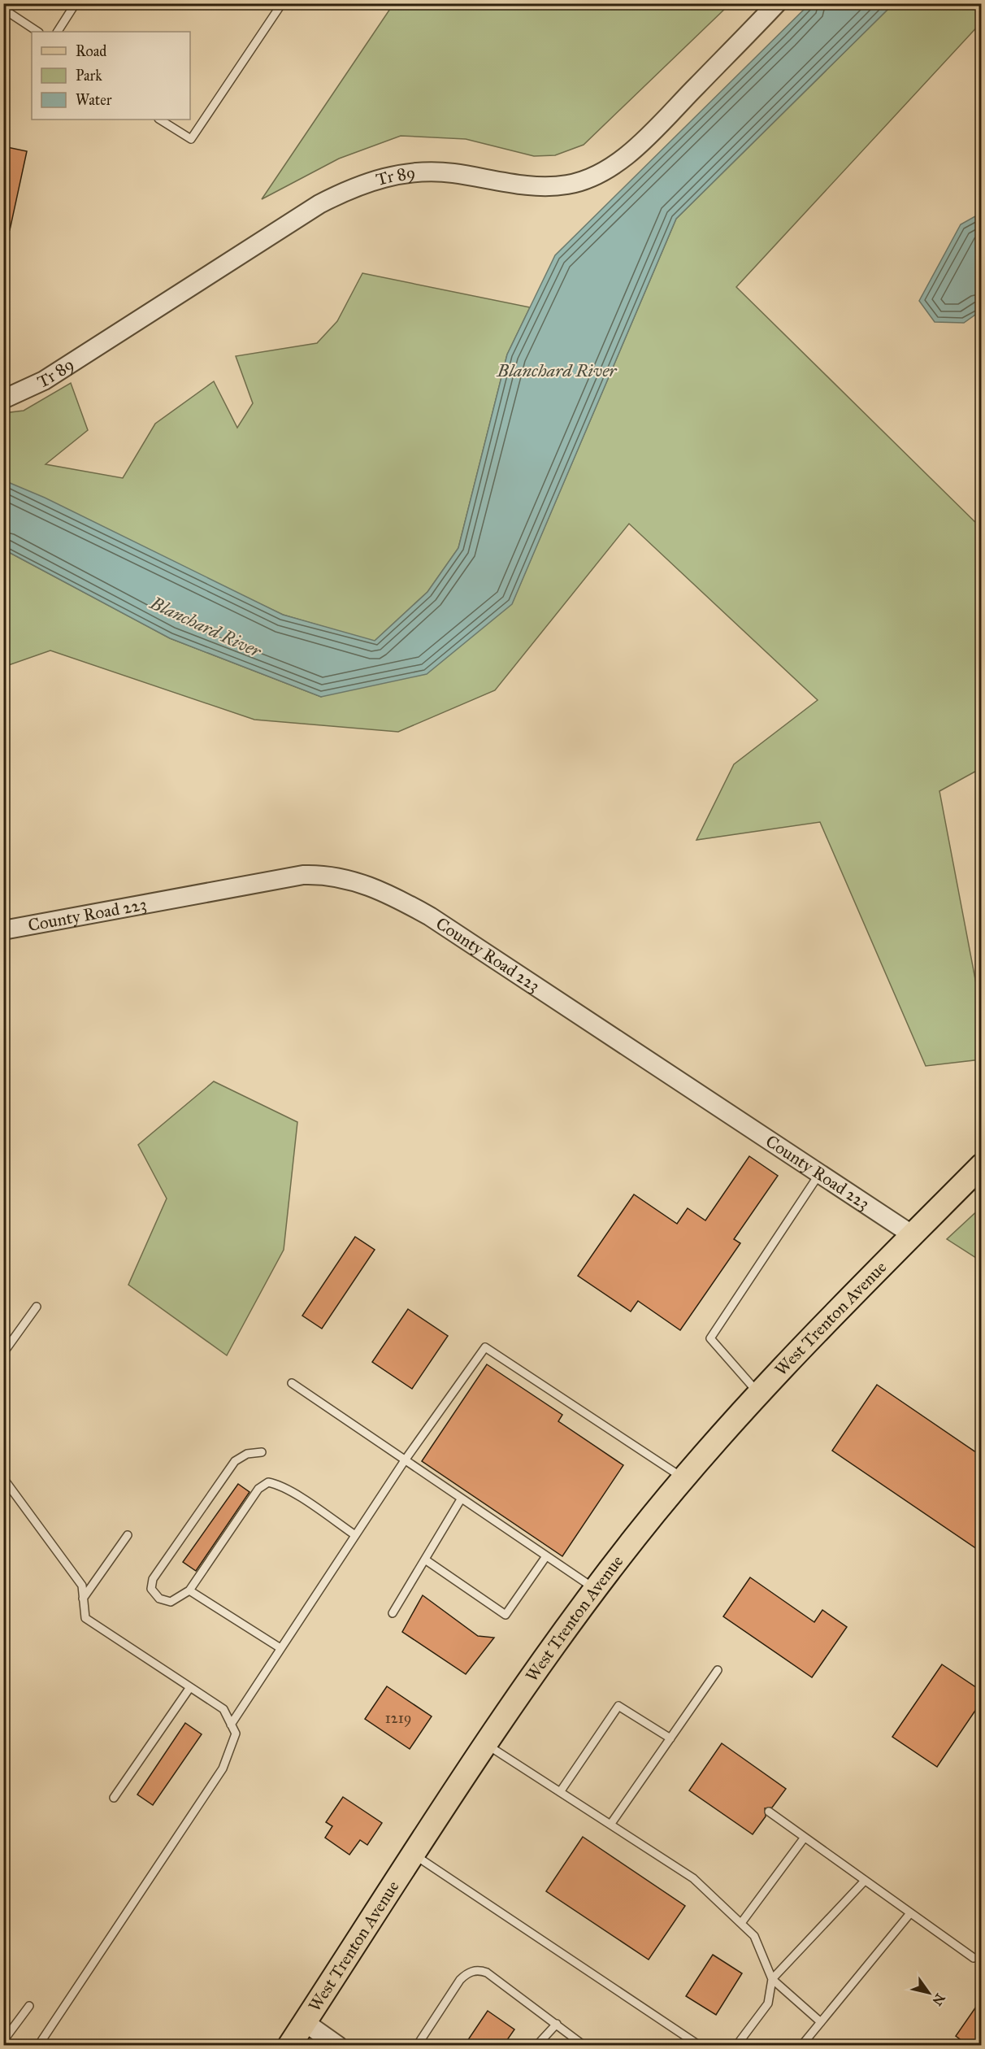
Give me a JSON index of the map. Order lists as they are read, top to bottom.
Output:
{
  "streets": {
    "main road": ["West Trenton Avenue"],
    "street": ["Tr 89", "County Road 223"]
  },
  "crossings": [
    ["County Road 223", "West Trenton Avenue"]
  ],
  "water": ["Blanchard River"],
  "house_numbers": ["1219"],
  "legend": ["Road", "Park", "Water"],
  "north": "bottom right"
}
